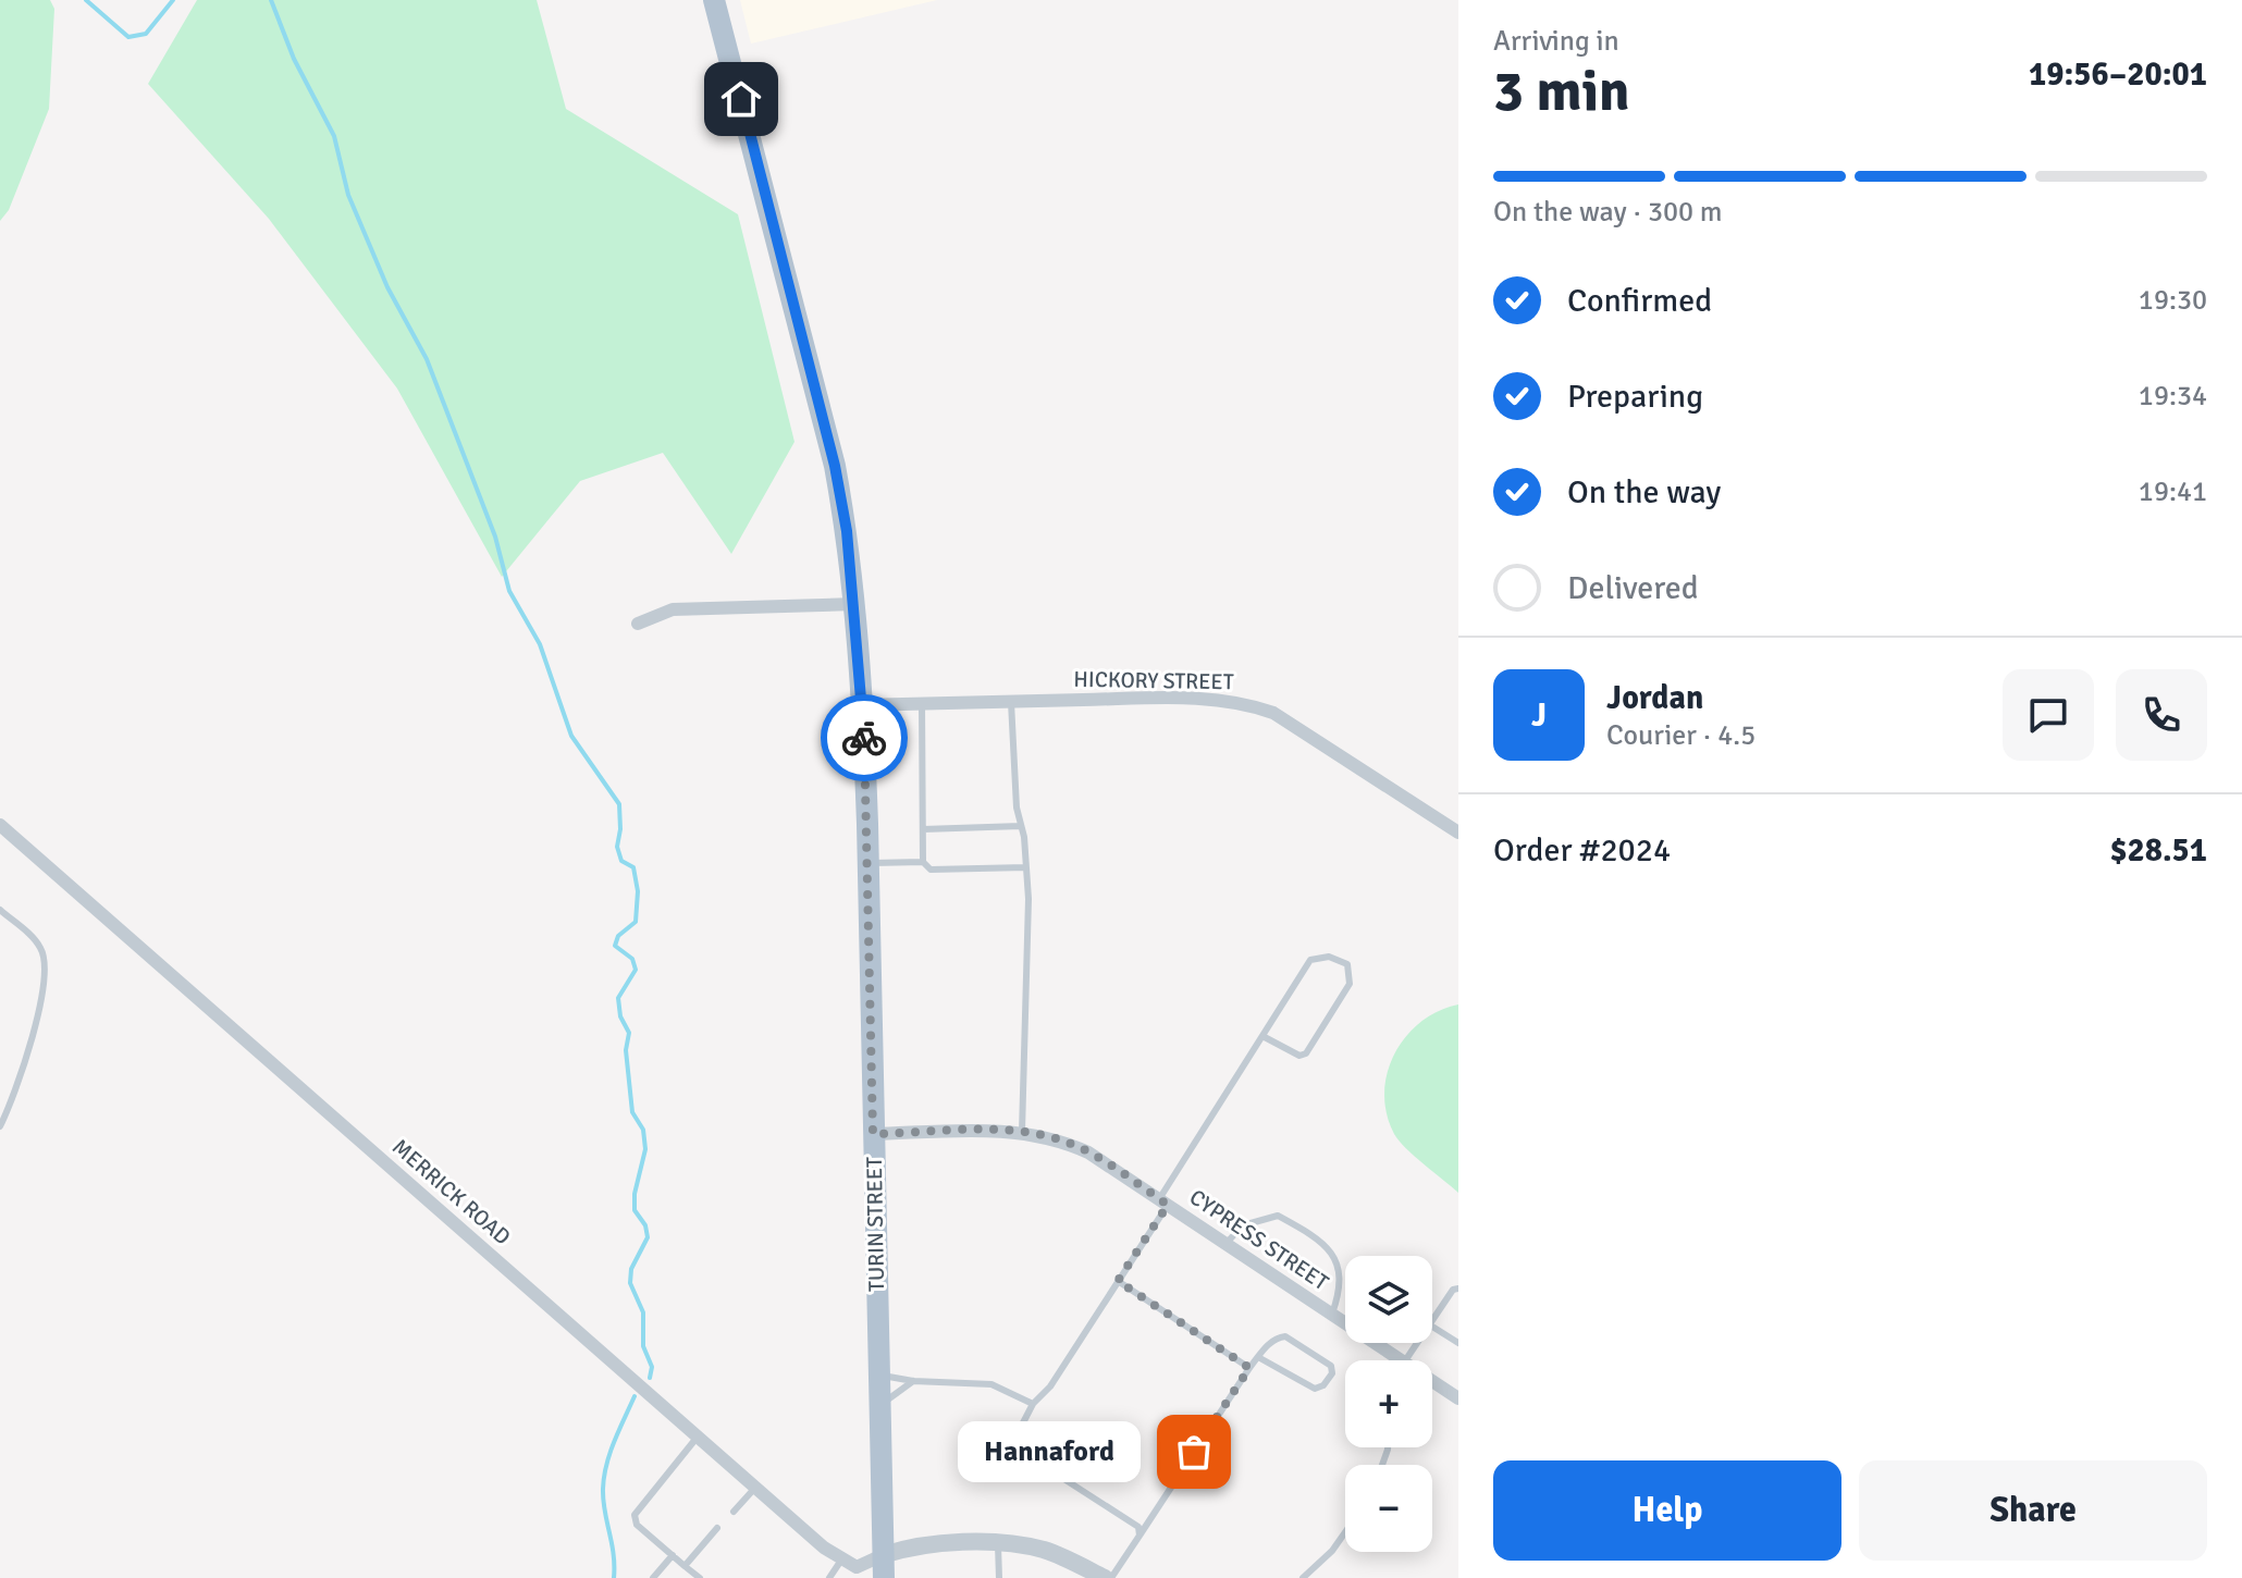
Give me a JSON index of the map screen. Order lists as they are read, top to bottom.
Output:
{
  "streets": {
    "main road": ["TURIN STREET"],
    "street": ["HICKORY STREET", "MERRICK ROAD", "CYPRESS STREET"]
  },
  "crossings": [
    ["HICKORY STREET", "TURIN STREET"],
    ["TURIN STREET", "CYPRESS STREET"]
  ],
  "places": ["Hannaford"],
  "page": {
    "heading": ["3 min", "Arriving in", "19:56–20:01"],
    "panel": [
      "Jordan",
      "Courier · 4.5",
      "Order #2024",
      "$28.51"
    ],
    "bar": "On the way · 300 m",
    "list": [
      ["Confirmed", "19:30"],
      ["Preparing", "19:34"],
      ["On the way", "19:41"],
      "Delivered"
    ],
    "round": "J",
    "map_buttons": ["+", "−"],
    "bubble": "Hannaford",
    "buttons": ["Help", "Share"]
  }
}
